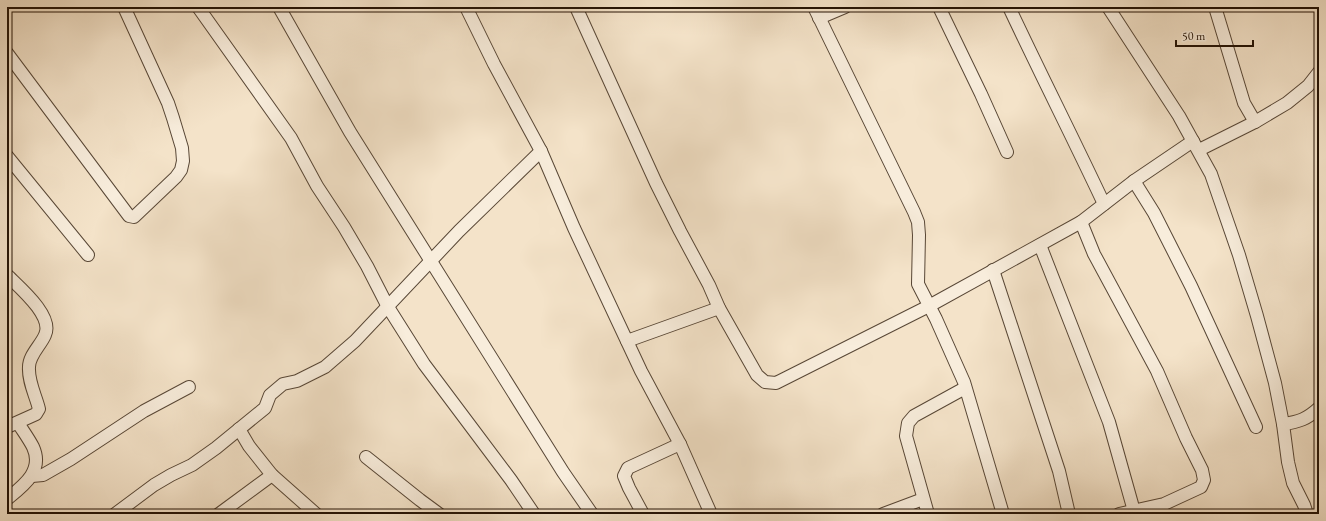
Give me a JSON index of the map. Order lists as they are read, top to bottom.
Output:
{
  "scale_bar": "50 m"
}
